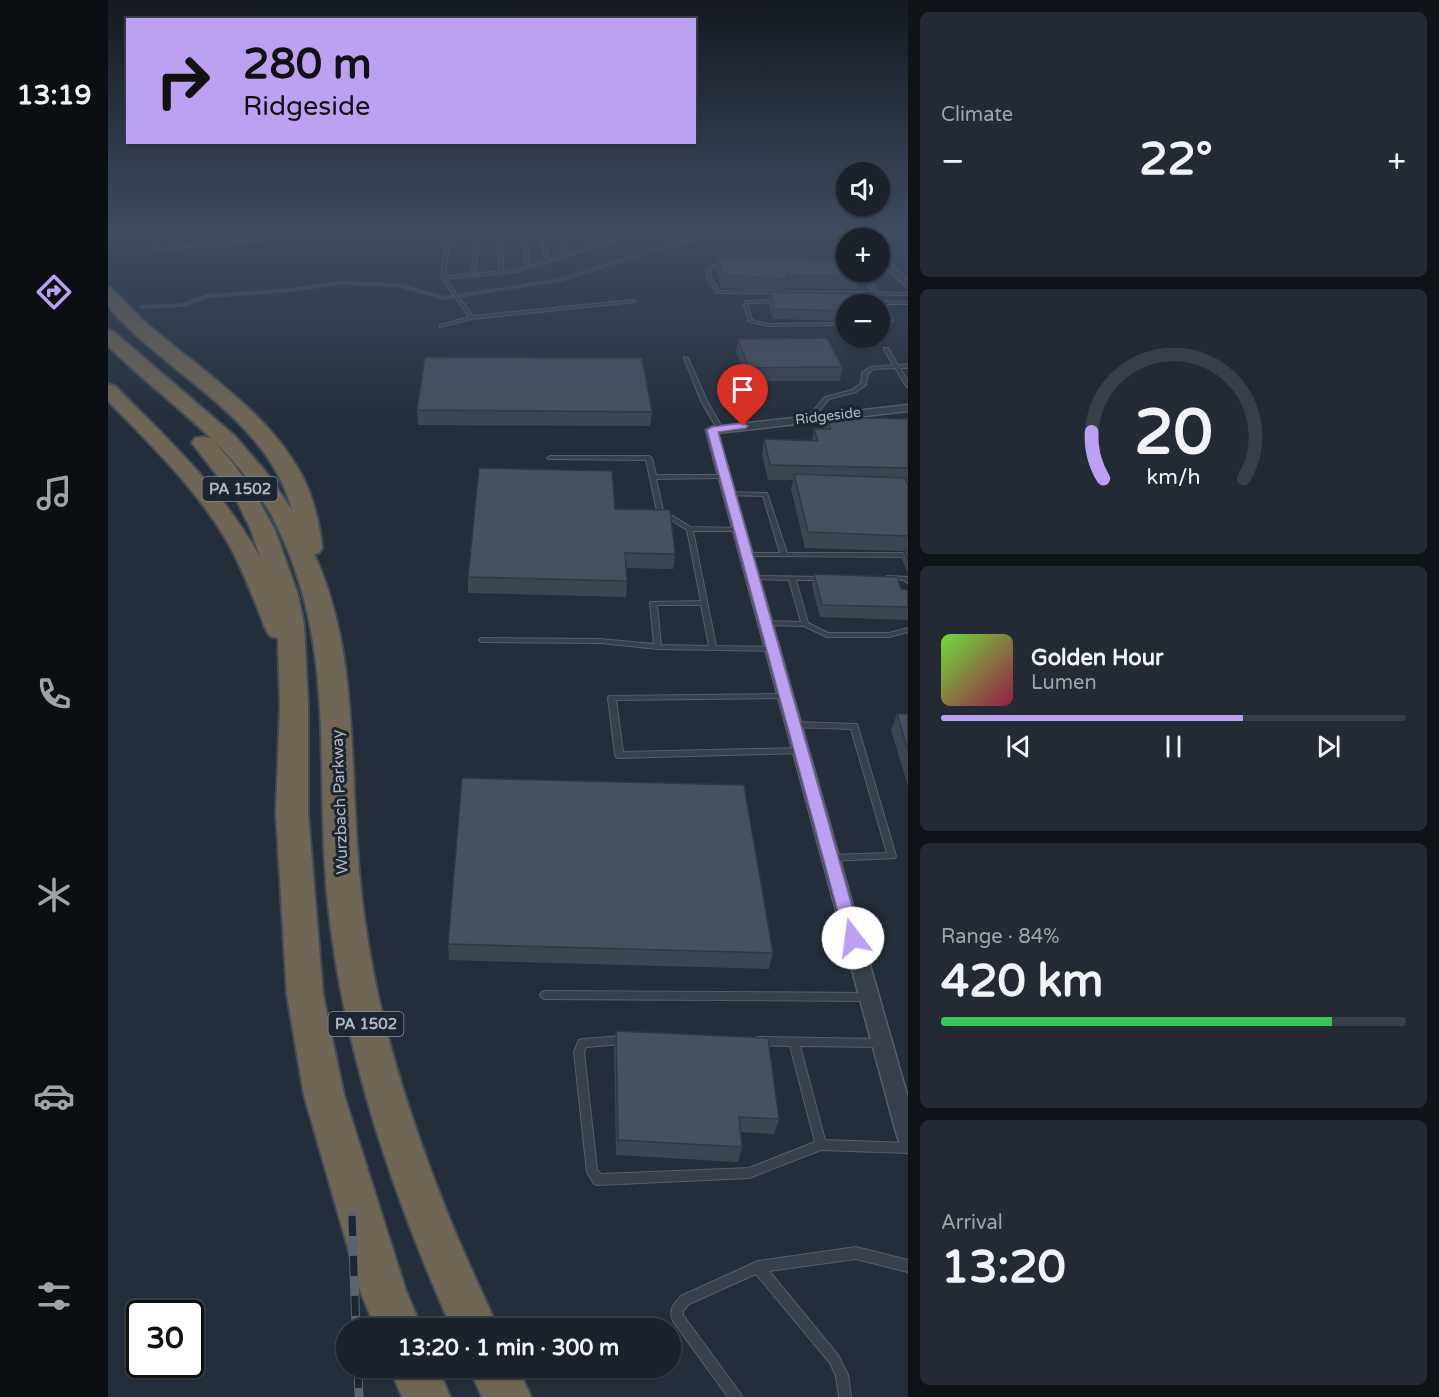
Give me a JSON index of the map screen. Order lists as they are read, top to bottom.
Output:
{
  "streets": {
    "highway": ["PA 1502", "Wurzbach Parkway"],
    "street": ["Ridgeside"]
  },
  "page": {
    "tabs": "13:19",
    "tile": [
      "Climate",
      ["Range · 84%", "420 km"],
      ["Arrival", "13:20"]
    ],
    "turn": ["280 m", "Ridgeside"],
    "heat": ["−", "22°", "+"],
    "map_buttons": ["+", "−"],
    "song": ["Golden Hour", "Lumen"],
    "limit": "30",
    "trip": "13:20 · 1 min · 300 m",
    "gauge": ["20", "km/h"]
  }
}
